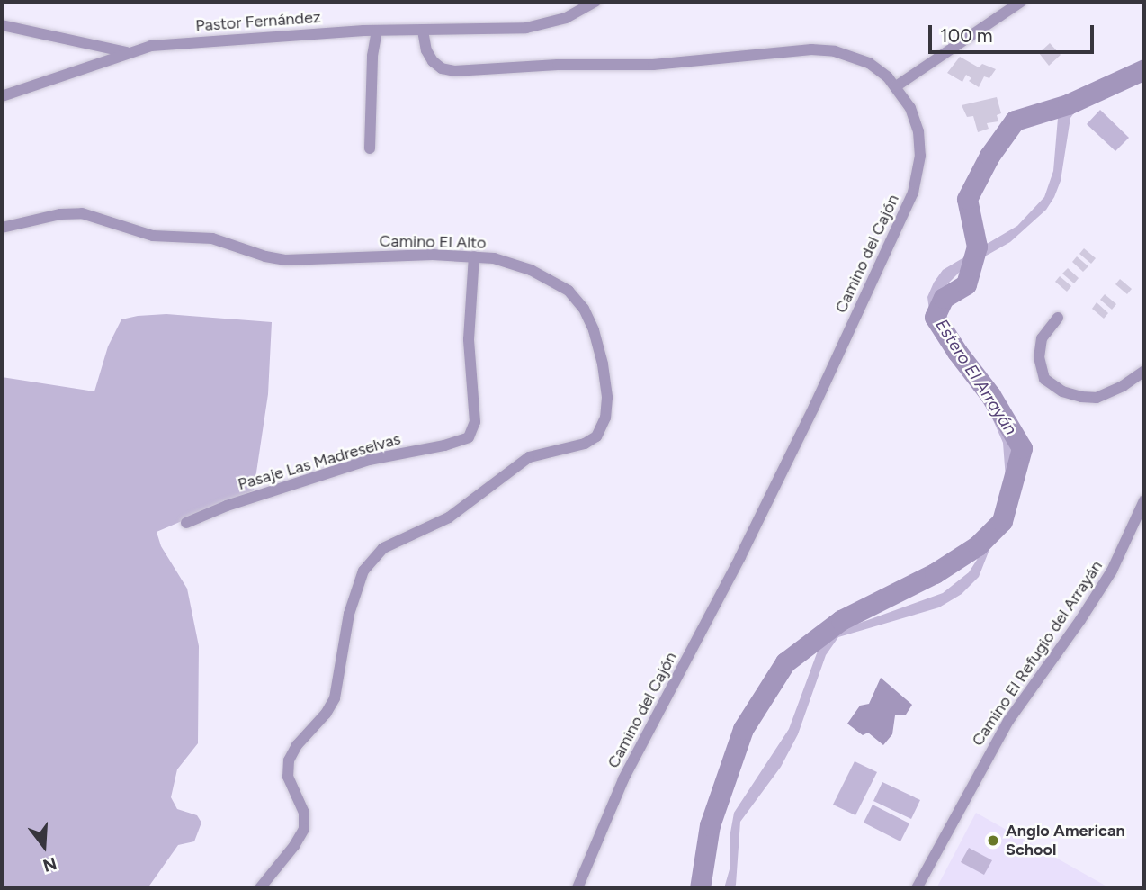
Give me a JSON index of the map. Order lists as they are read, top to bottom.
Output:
{
  "streets": {
    "street": [
      "Pastor Fernández",
      "Camino El Alto",
      "Camino del Cajón",
      "Pasaje Las Madreselvas",
      "Camino El Refugio del Arrayán"
    ]
  },
  "crossings": [
    ["Pastor Fernández", "Camino del Cajón"],
    ["Camino El Alto", "Pasaje Las Madreselvas"]
  ],
  "water": ["Estero El Arrayán"],
  "places": ["Anglo American School"],
  "scale_bar": "100 m",
  "north": "bottom"
}
